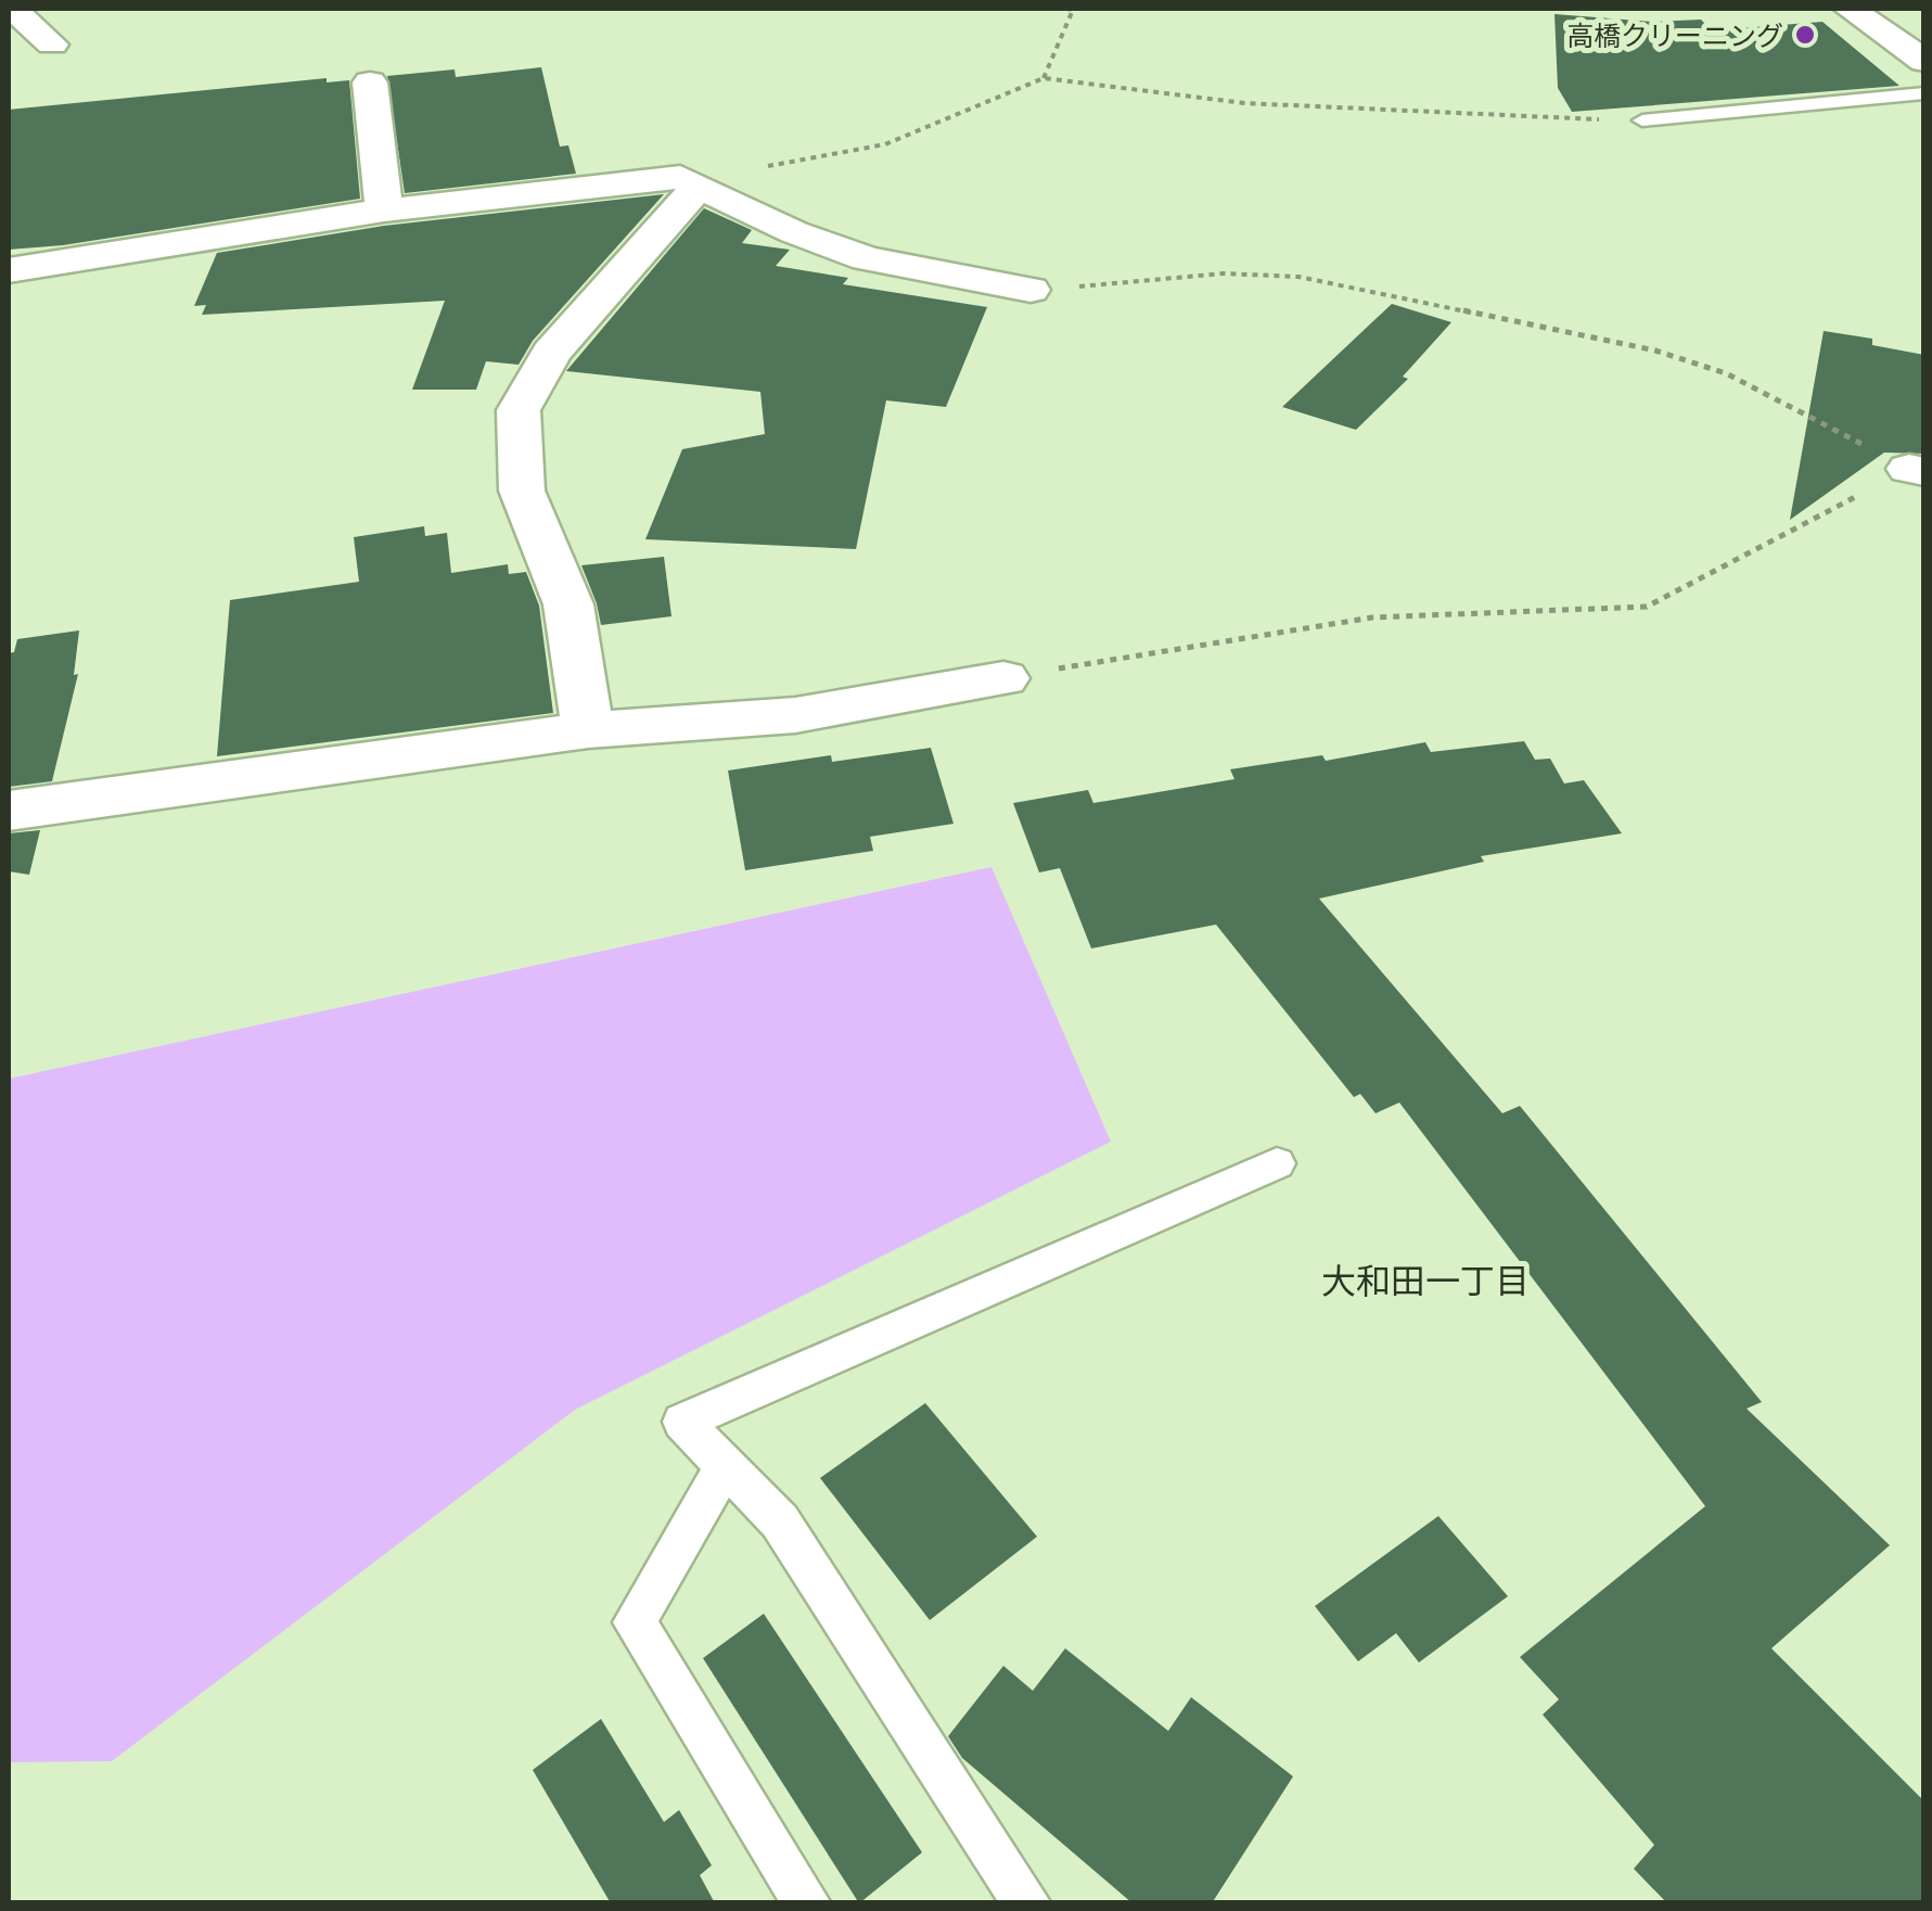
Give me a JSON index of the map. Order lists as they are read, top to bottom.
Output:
{
  "districts": ["大和田一丁目"],
  "places": ["高橋クリーニング"]
}
